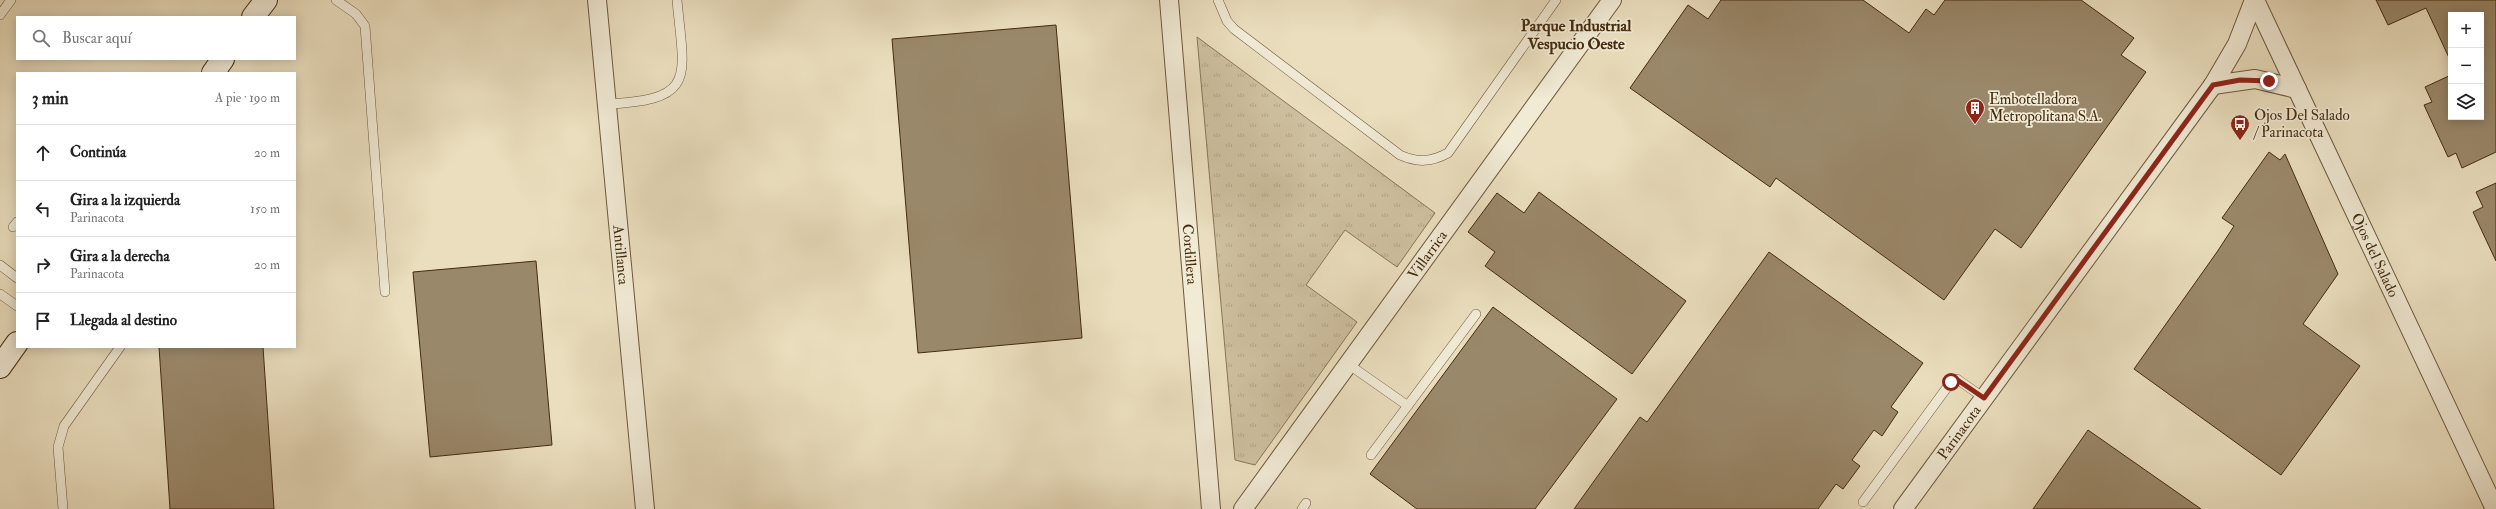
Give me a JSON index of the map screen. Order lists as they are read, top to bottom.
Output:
{
  "streets": {
    "street": [
      "Antillanca",
      "Cordillera",
      "Villarrica",
      "Ojos del Salado",
      "Parinacota"
    ]
  },
  "crossings": [
    ["Ojos del Salado", "Parinacota"]
  ],
  "districts": ["Parque Industrial Vespucio Oeste"],
  "places": {
    "building": ["Embotelladora Metropolitana S.A."],
    "bus stop": ["Ojos Del Salado / Parinacota"]
  },
  "page": {
    "map_buttons": ["+", "−"],
    "search": "Buscar aquí",
    "heading": ["3 min", "A pie · 190 m"],
    "list": [
      ["Continúa", "20 m"],
      ["Gira a la izquierda", "Parinacota", "150 m"],
      ["Gira a la derecha", "Parinacota", "20 m"],
      "Llegada al destino"
    ]
  }
}
